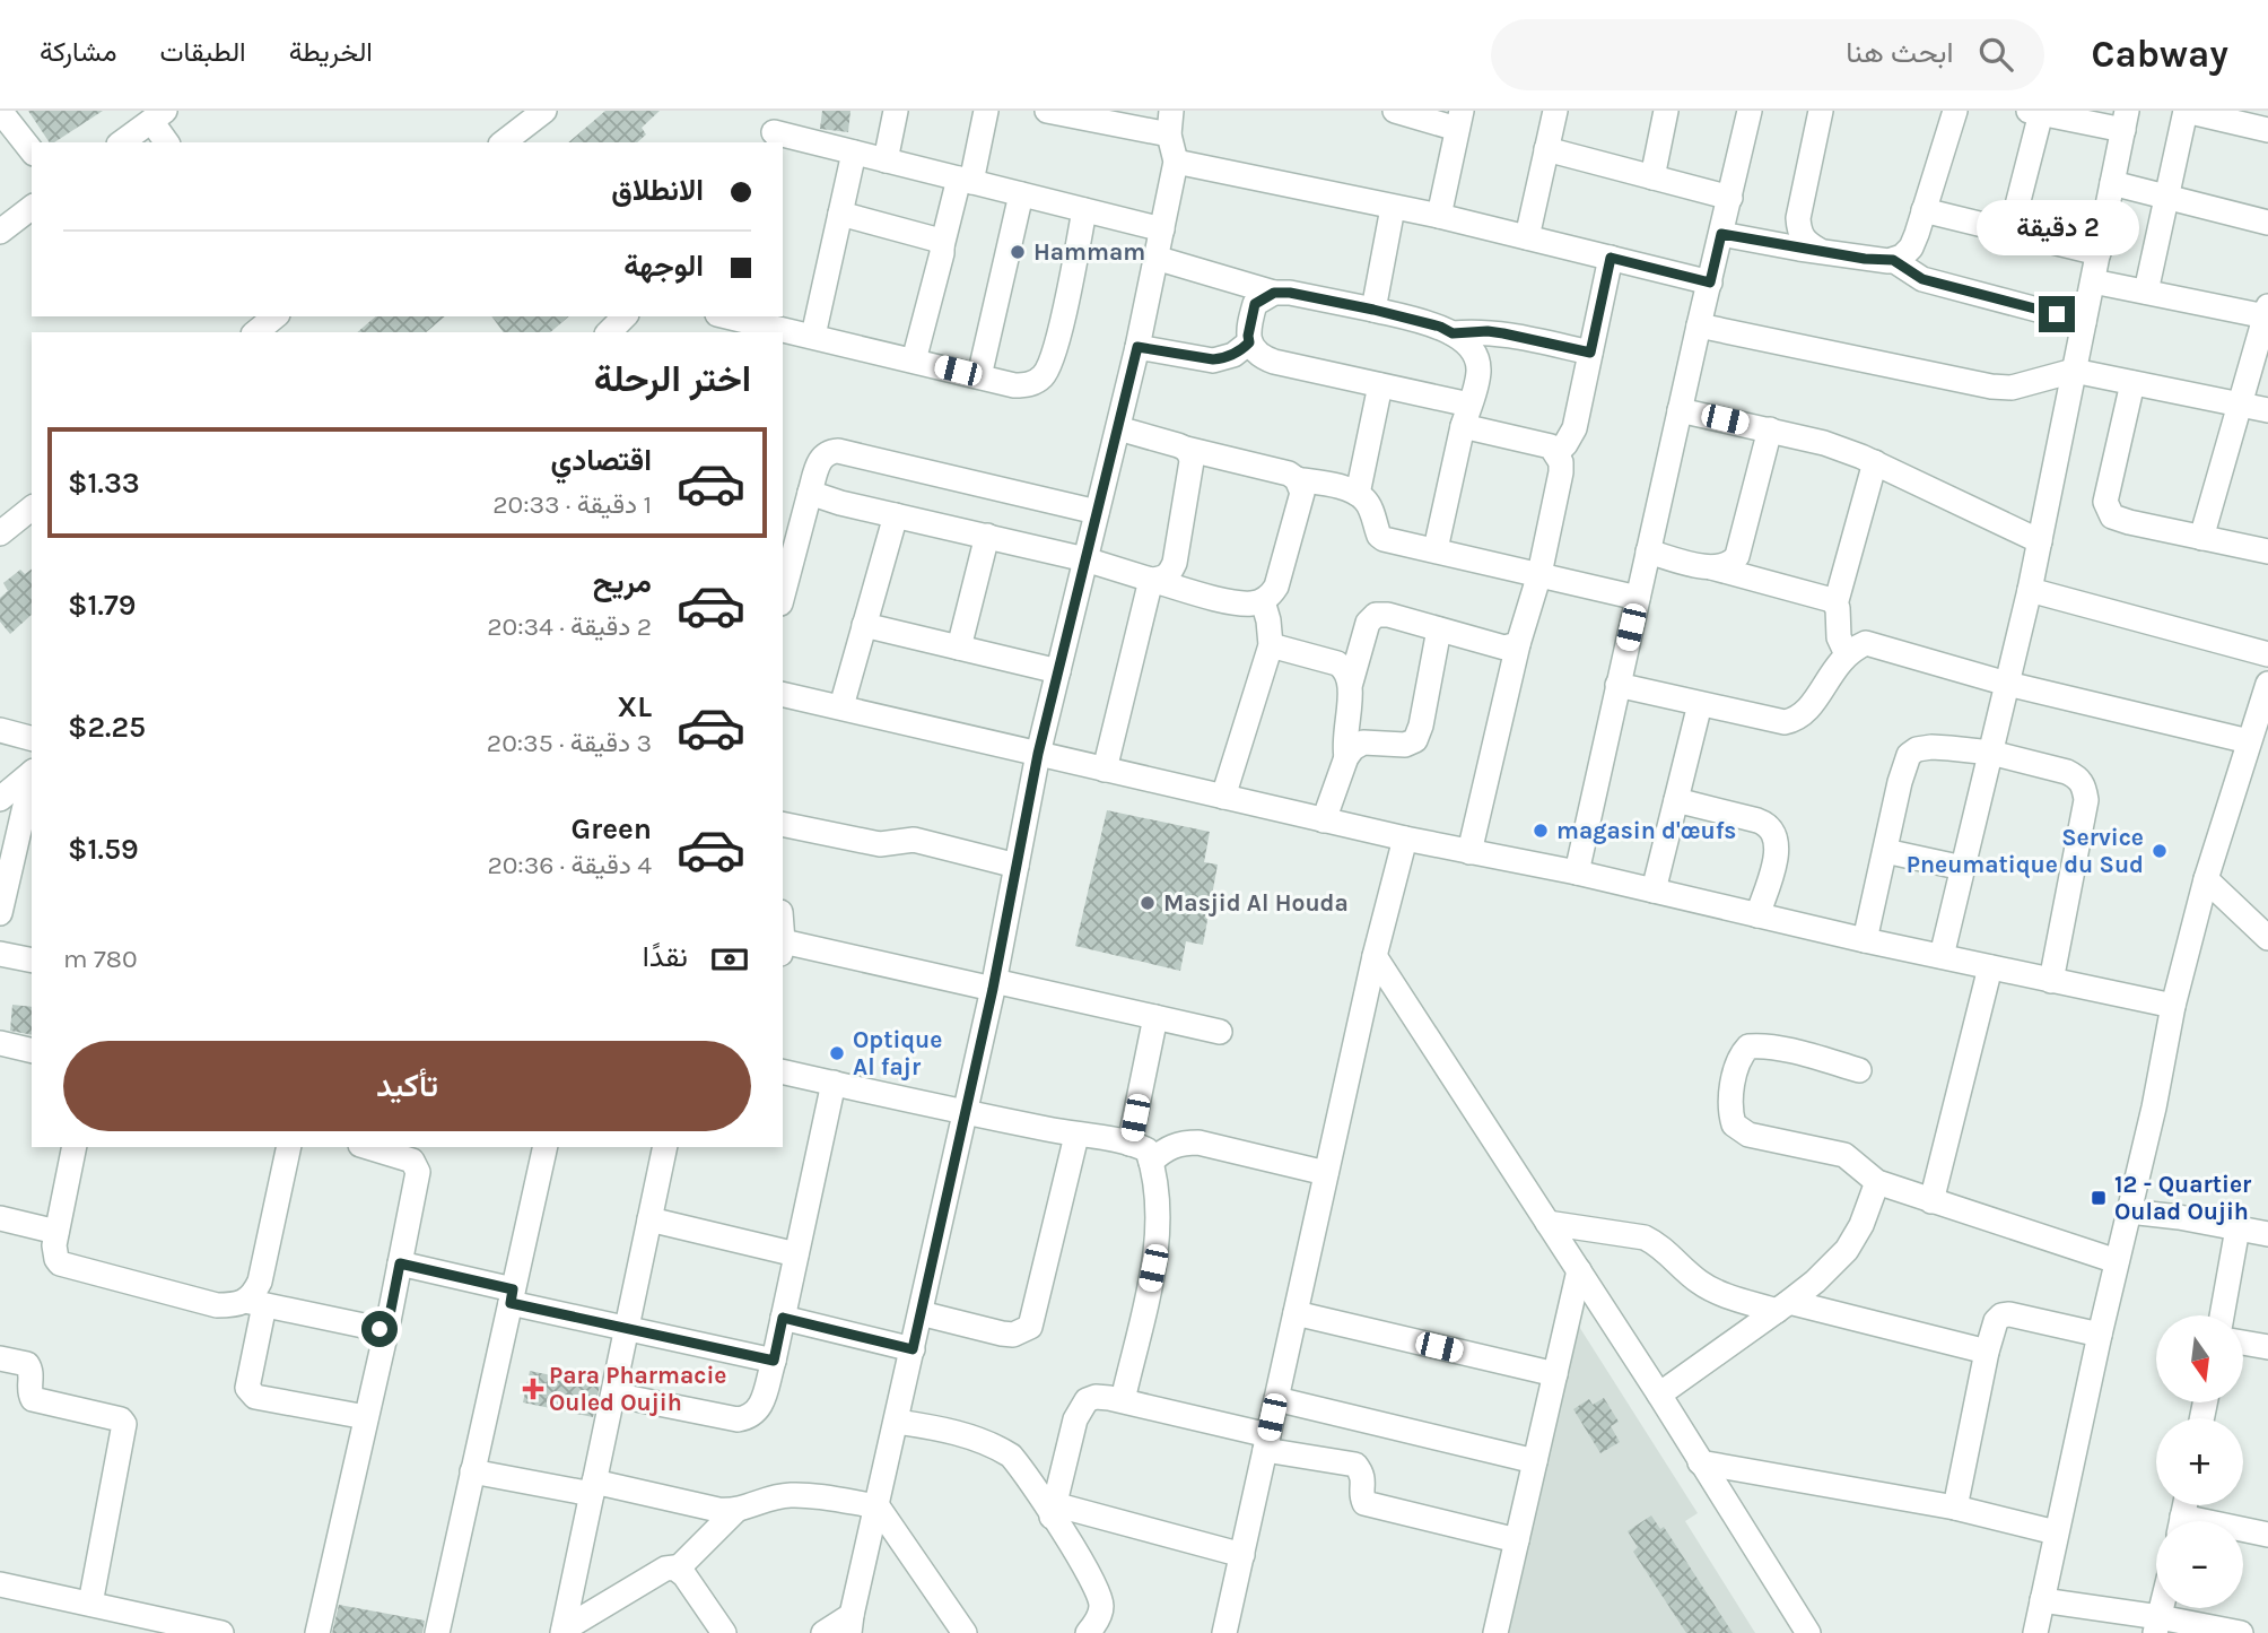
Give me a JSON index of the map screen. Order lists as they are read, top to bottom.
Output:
{
  "places": {
    "other": [
      "Hammam",
      "magasin d'œufs",
      "Service Pneumatique du Sud",
      "Masjid Al Houda",
      "Optique Al fajr"
    ],
    "transit": ["12 - Quartier Oulad Oujih"],
    "health": ["Para Pharmacie Ouled Oujih"]
  },
  "north": "bottom",
  "page": {
    "header": "Cabway",
    "search": "ابحث هنا",
    "nav": ["الخريطة", "الطبقات", "مشاركة"],
    "banner": ["الانطلاق", "الوجهة"],
    "bubble": "2 دقيقة",
    "heading": "اختر الرحلة",
    "list": [
      {
        "name": "اقتصادي",
        "note": "1 دقيقة · 20:33",
        "value": "$1.33"
      },
      {
        "name": "مريح",
        "note": "2 دقيقة · 20:34",
        "value": "$1.79"
      },
      {
        "name": "XL",
        "note": "3 دقيقة · 20:35",
        "value": "$2.25"
      },
      {
        "name": "Green",
        "note": "4 دقيقة · 20:36",
        "value": "$1.59"
      }
    ],
    "pay": ["نقدًا", "780 m"],
    "buttons": "تأكيد",
    "map_buttons": ["+", "−"]
  }
}
